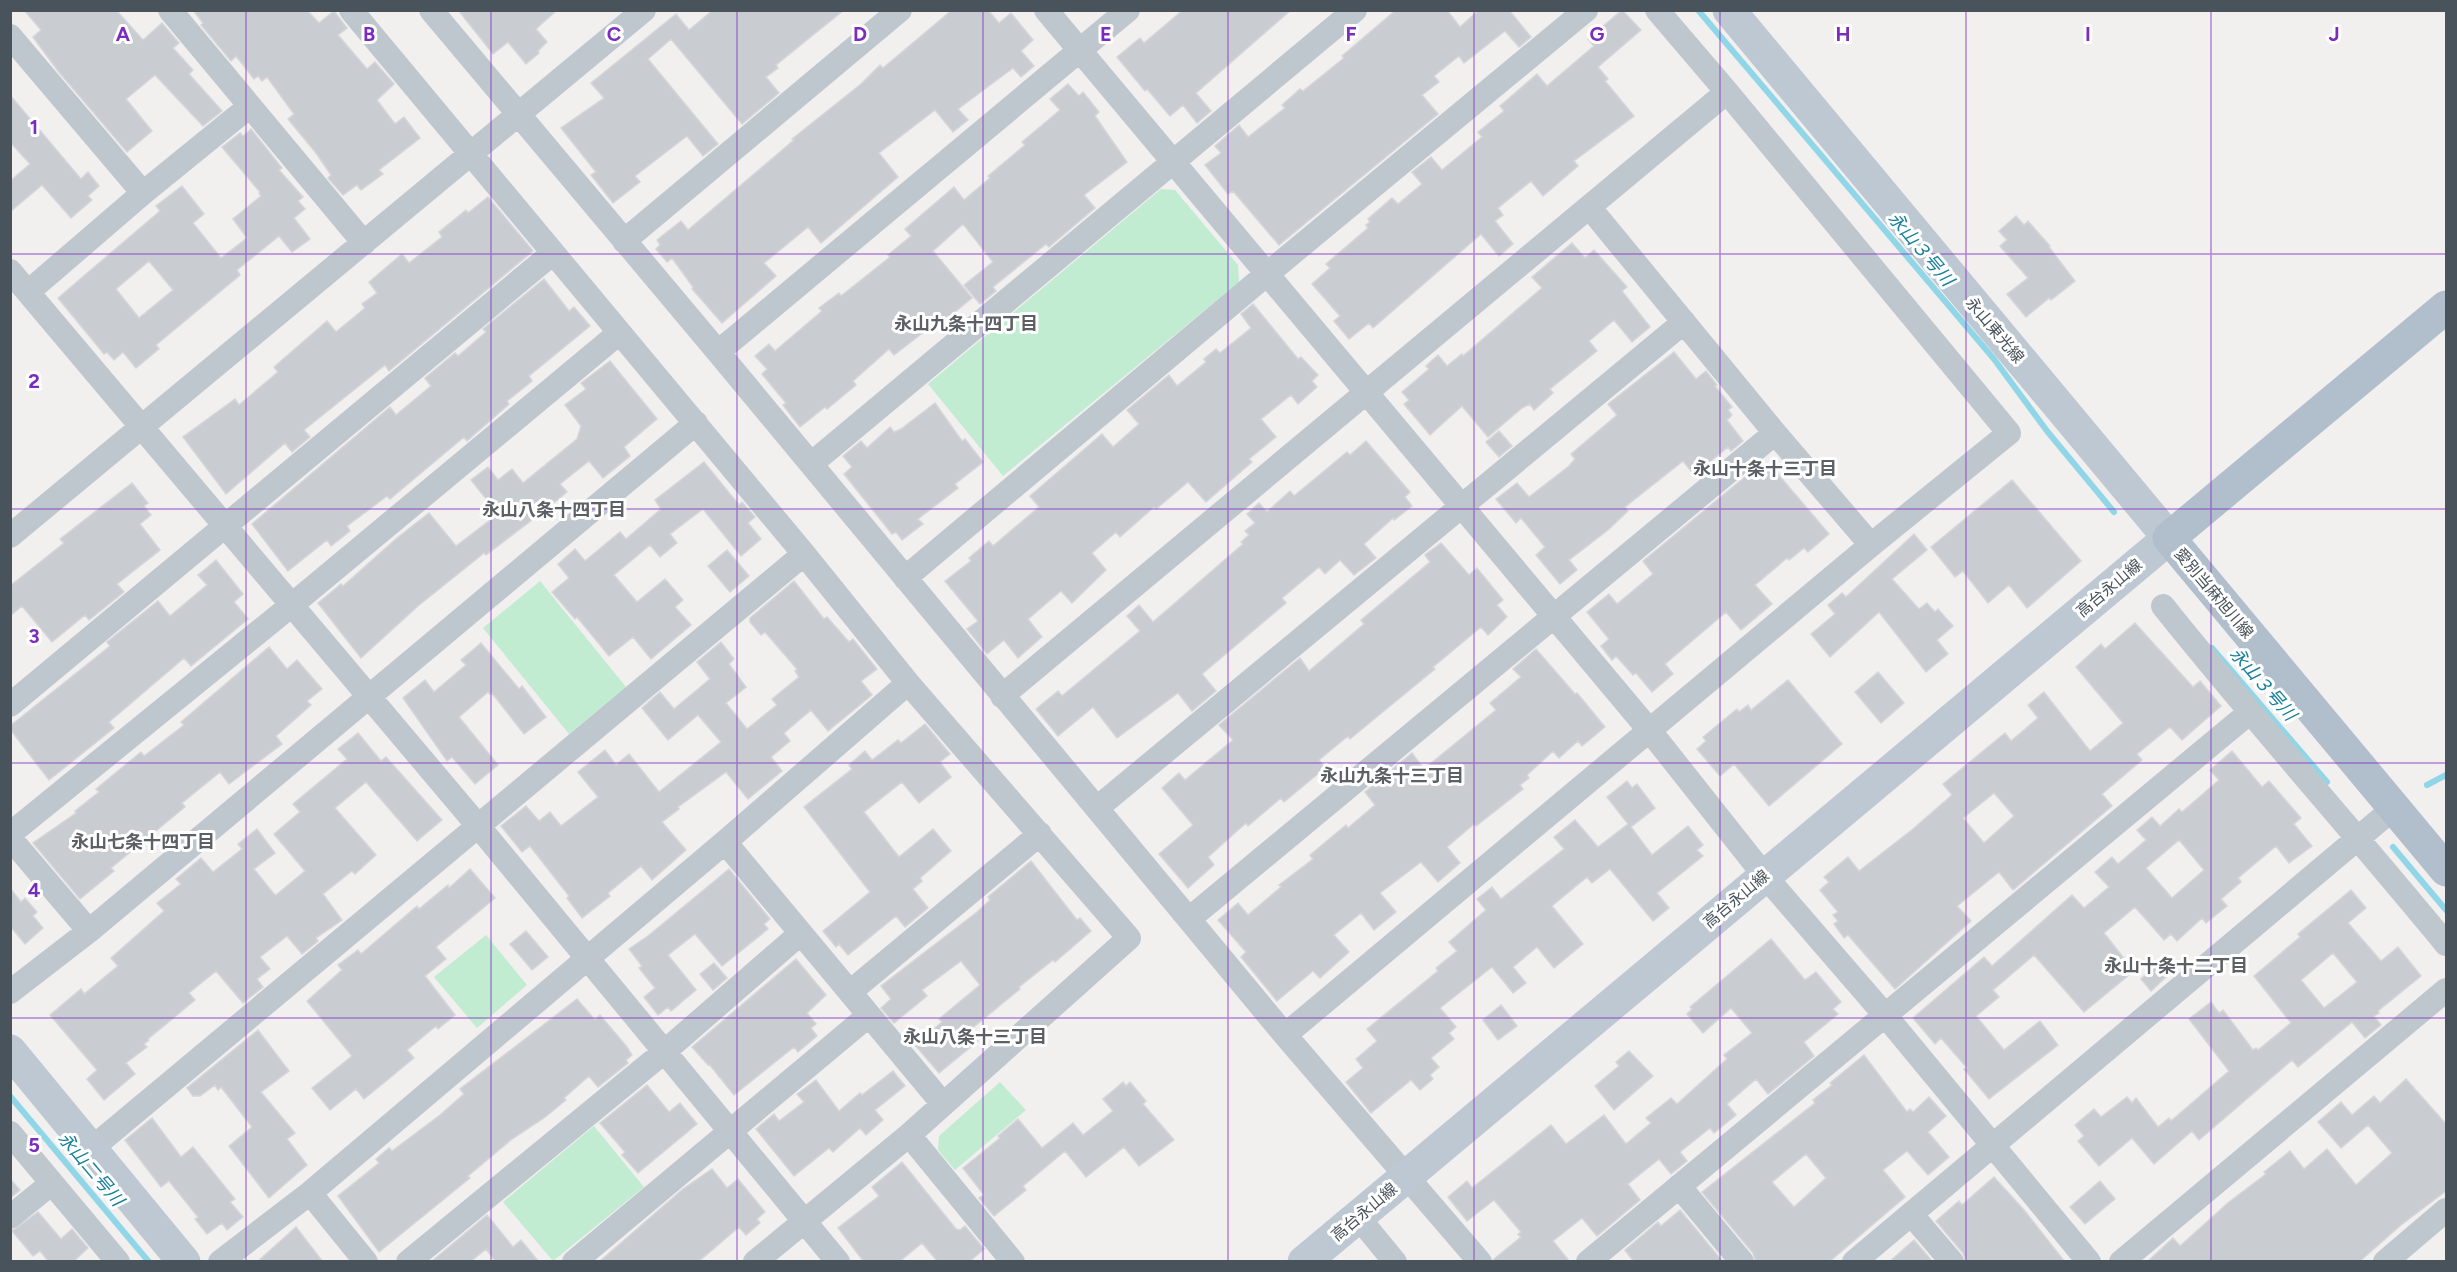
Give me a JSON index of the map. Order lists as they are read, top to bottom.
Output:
{
  "streets": {
    "main road": ["愛別当麻旭川線"],
    "street": ["永山東光線", "高台永山線"]
  },
  "crossings": [
    ["永山東光線", "高台永山線"],
    ["永山東光線", "愛別当麻旭川線"],
    ["高台永山線", "愛別当麻旭川線"]
  ],
  "districts": [
    "永山九条十四丁目",
    "永山十条十三丁目",
    "永山八条十四丁目",
    "永山九条十三丁目",
    "永山七条十四丁目",
    "永山十条十二丁目",
    "永山八条十三丁目"
  ],
  "water": ["永山３号川", "永山二号川"],
  "grid": {
    "columns": [
      "A",
      "B",
      "C",
      "D",
      "E",
      "F",
      "G",
      "H",
      "I",
      "J"
    ],
    "rows": [
      "1",
      "2",
      "3",
      "4",
      "5"
    ]
  }
}
